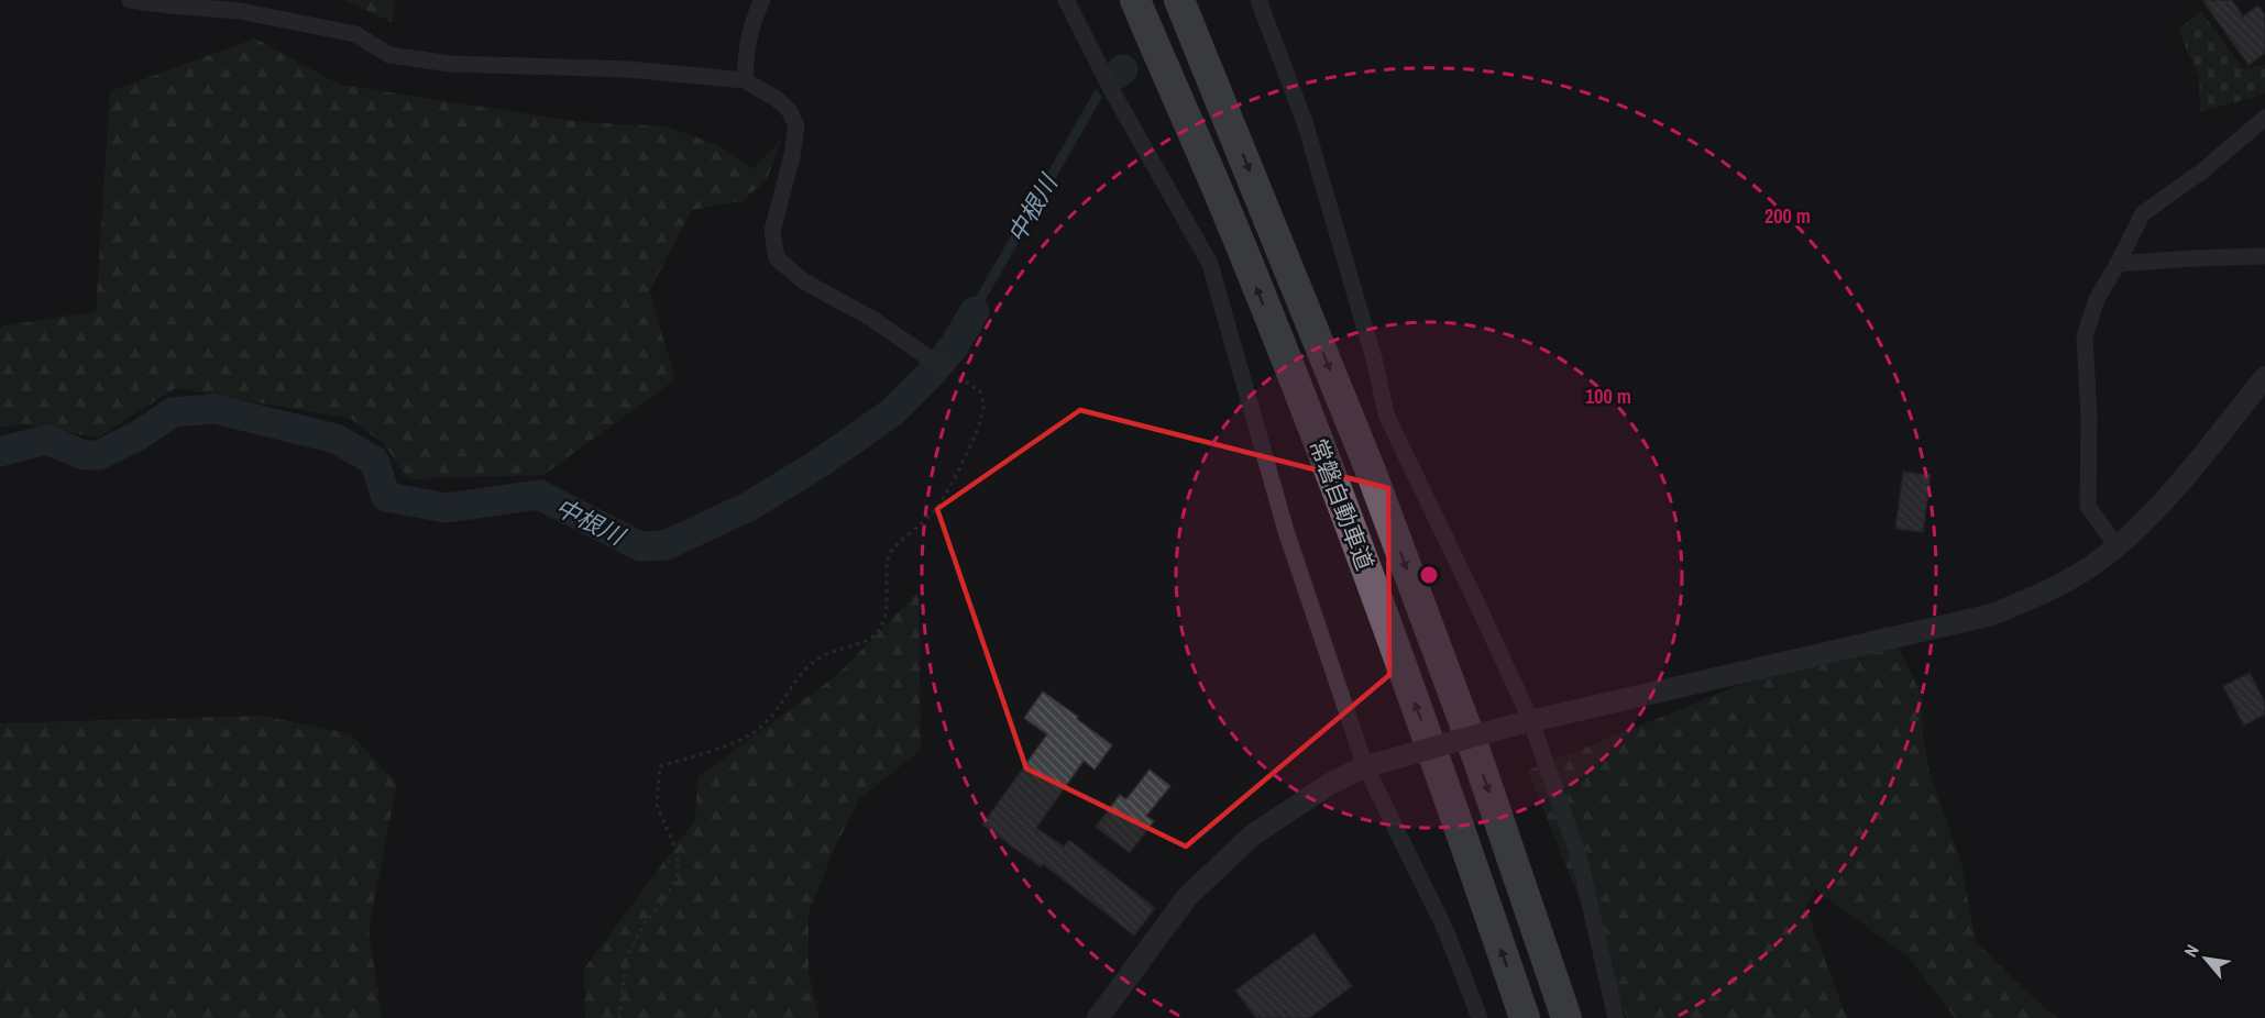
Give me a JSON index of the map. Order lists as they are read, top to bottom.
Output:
{
  "streets": {
    "highway": ["常磐自動車道"]
  },
  "water": ["中根川"],
  "north": "top left",
  "rings": ["200 m", "100 m"]
}
